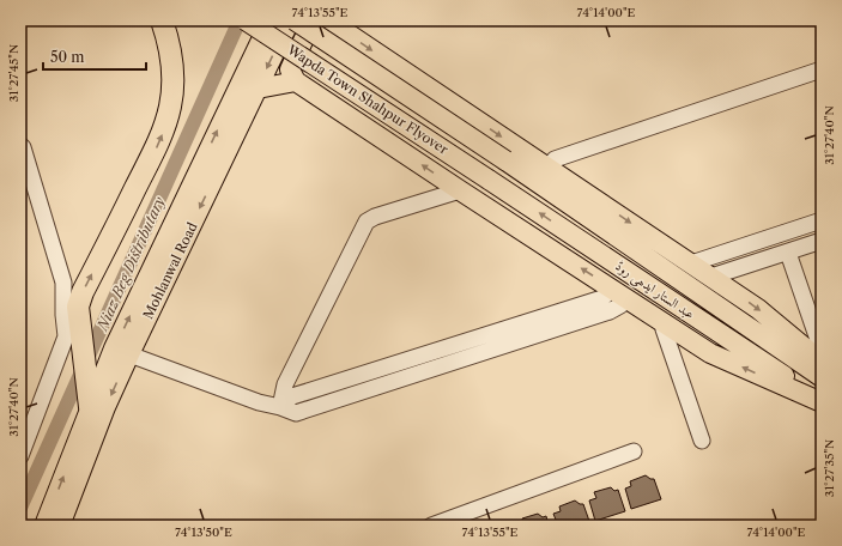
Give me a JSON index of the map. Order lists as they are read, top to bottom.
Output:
{
  "streets": {
    "main road": ["Wapda Town Shahpur Flyover", "Mohlanwal Road", "عبد الستار ایدھی روڈ"]
  },
  "crossings": [
    ["Wapda Town Shahpur Flyover", "عبد الستار ایدھی روڈ"]
  ],
  "water": ["Niaz Beg Distributary"],
  "scale_bar": "50 m",
  "coordinates": [
    "74°13'55\"E",
    "74°14'00\"E",
    "31°27'45\"N",
    "31°27'40\"N",
    "31°27'35\"N",
    "74°13'50\"E"
  ]
}
